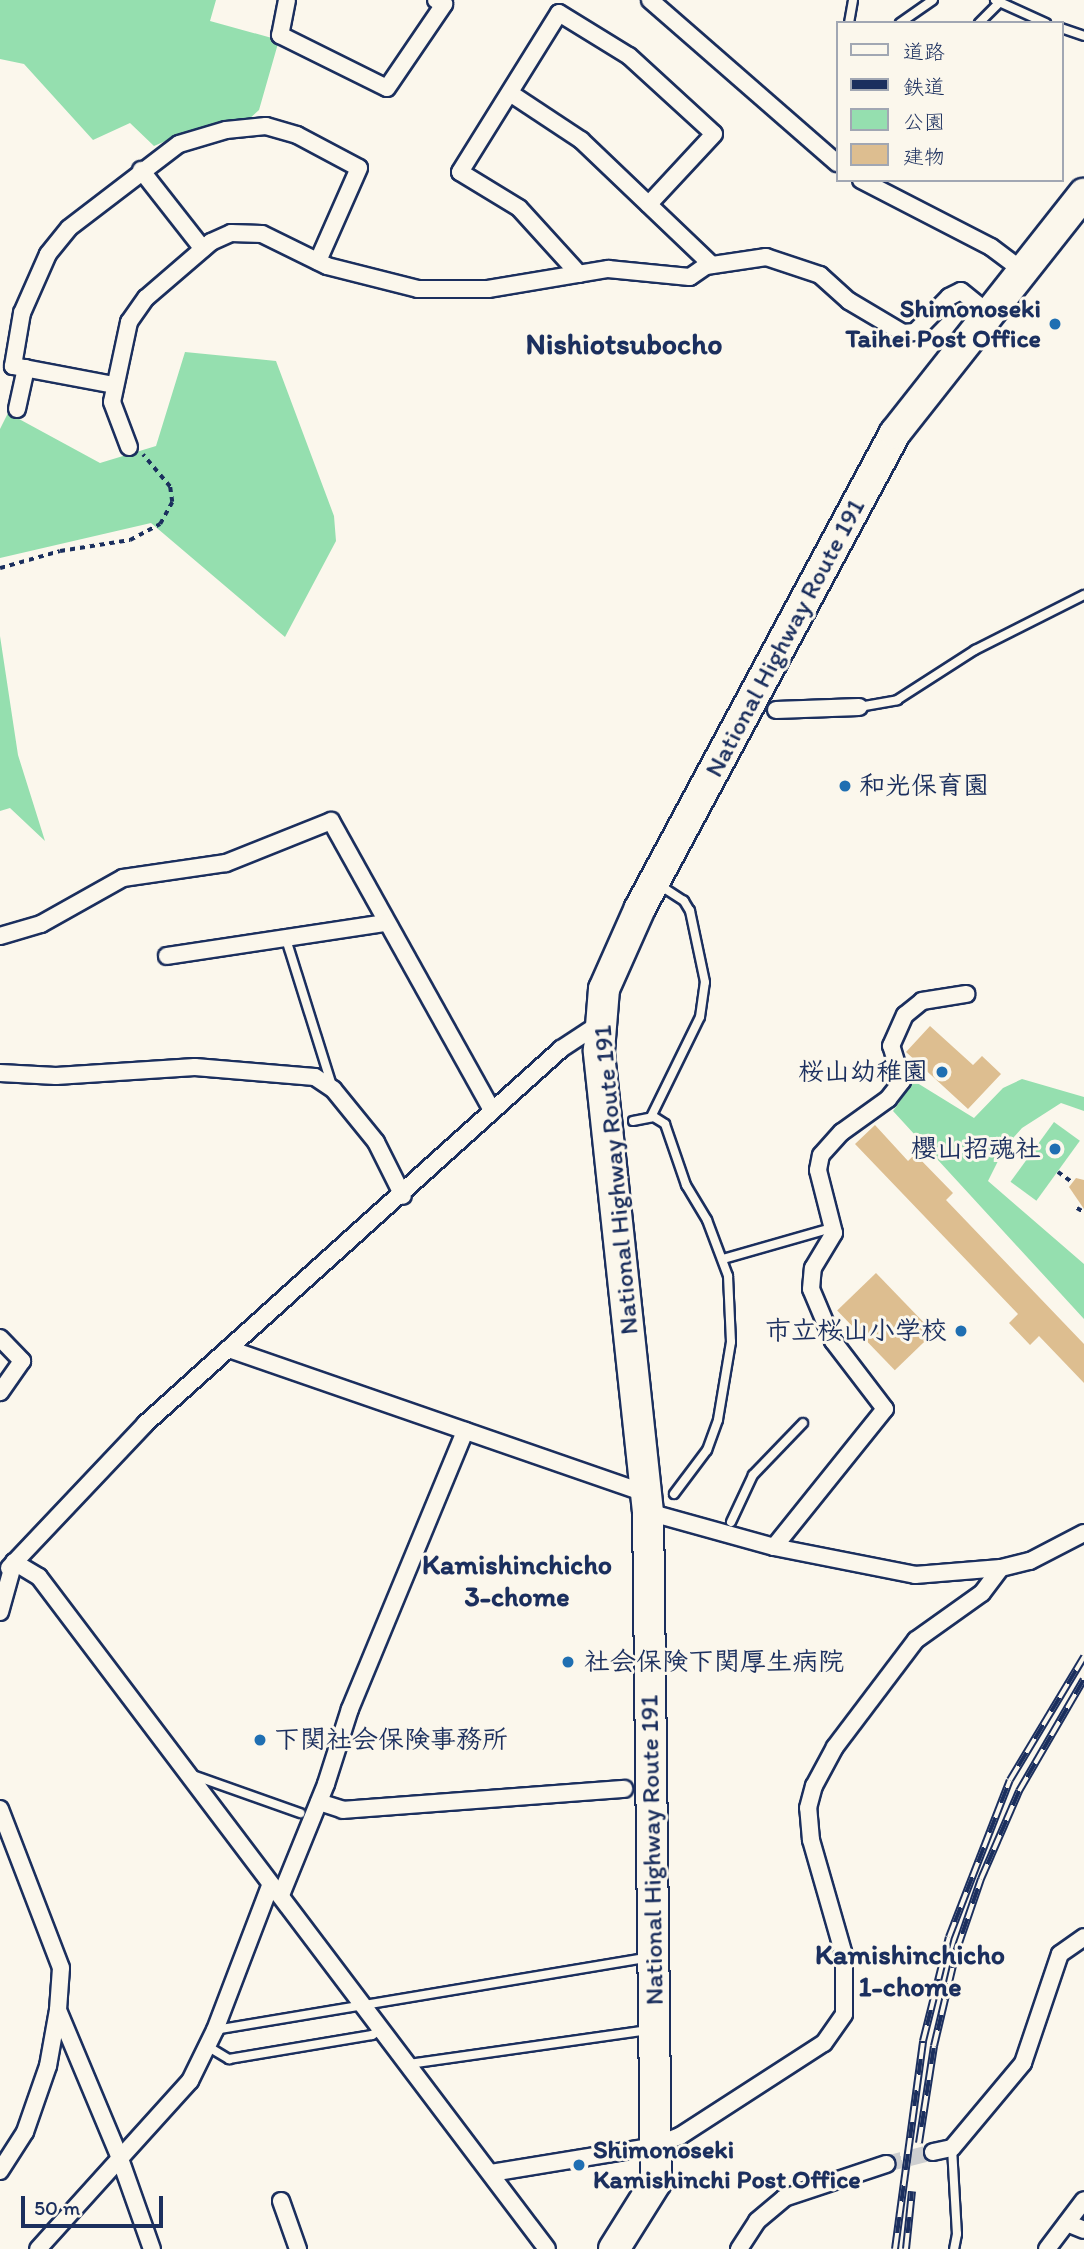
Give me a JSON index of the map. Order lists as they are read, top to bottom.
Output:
{
  "streets": {
    "highway": ["National Highway Route 191"]
  },
  "districts": ["Nishiotsubocho", "Kamishinchicho 3-chome", "Kamishinchicho 1-chome"],
  "places": [
    "Shimonoseki Taihei Post Office",
    "和光保育園",
    "桜山幼稚園",
    "櫻山招魂社",
    "市立桜山小学校",
    "社会保険下関厚生病院",
    "下関社会保険事務所",
    "Shimonoseki Kamishinchi Post Office"
  ],
  "legend": [
    "道路",
    "鉄道",
    "公園",
    "建物"
  ],
  "scale_bar": "50 m"
}
